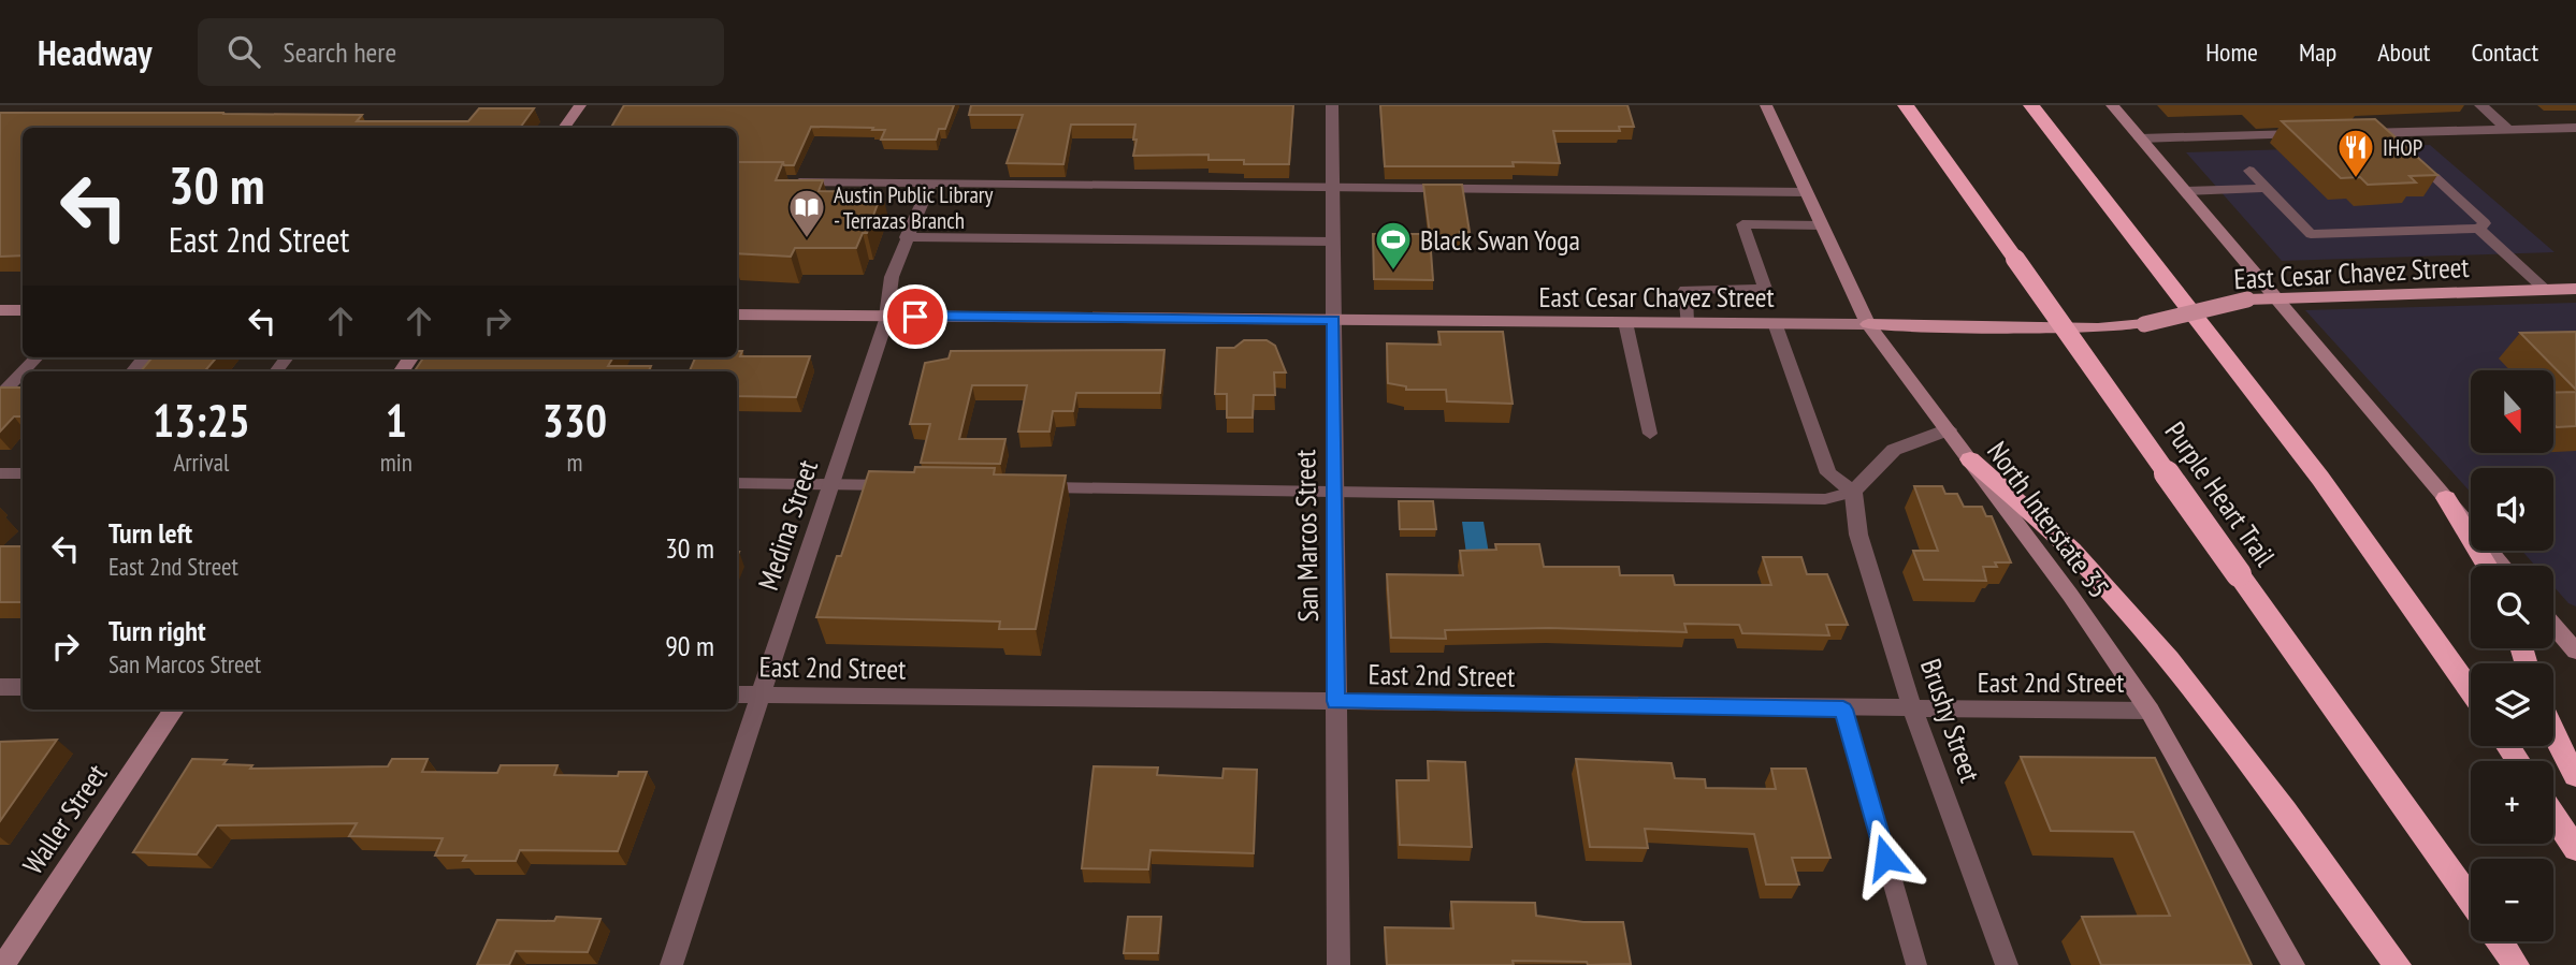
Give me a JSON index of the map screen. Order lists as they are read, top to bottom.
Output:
{
  "streets": {
    "highway": ["Purple Heart Trail"],
    "main road": ["East Cesar Chavez Street", "North Interstate 35", "Waller Street"],
    "street": [
      "Medina Street",
      "San Marcos Street",
      "East 2nd Street",
      "Brushy Street"
    ]
  },
  "crossings": [
    ["East Cesar Chavez Street", "North Interstate 35"],
    ["East Cesar Chavez Street", "Medina Street"],
    ["East Cesar Chavez Street", "San Marcos Street"],
    ["North Interstate 35", "East 2nd Street"],
    ["Medina Street", "East 2nd Street"],
    ["San Marcos Street", "East 2nd Street"],
    ["East 2nd Street", "Brushy Street"]
  ],
  "places": {
    "restaurant": ["IHOP"],
    "library": ["Austin Public Library - Terrazas Branch"],
    "sports": ["Black Swan Yoga"]
  },
  "north": "bottom",
  "page": {
    "header": "Headway",
    "search": "Search here",
    "nav": [
      "Home",
      "Map",
      "About",
      "Contact"
    ],
    "turn": ["30 m", "East 2nd Street"],
    "map_buttons": ["+", "−"],
    "eta": [
      "13:25",
      "Arrival",
      "1",
      "min",
      "330",
      "m"
    ],
    "list": [
      {
        "name": "Turn left",
        "note": "East 2nd Street",
        "value": "30 m"
      },
      {
        "name": "Turn right",
        "note": "San Marcos Street",
        "value": "90 m"
      }
    ]
  }
}
